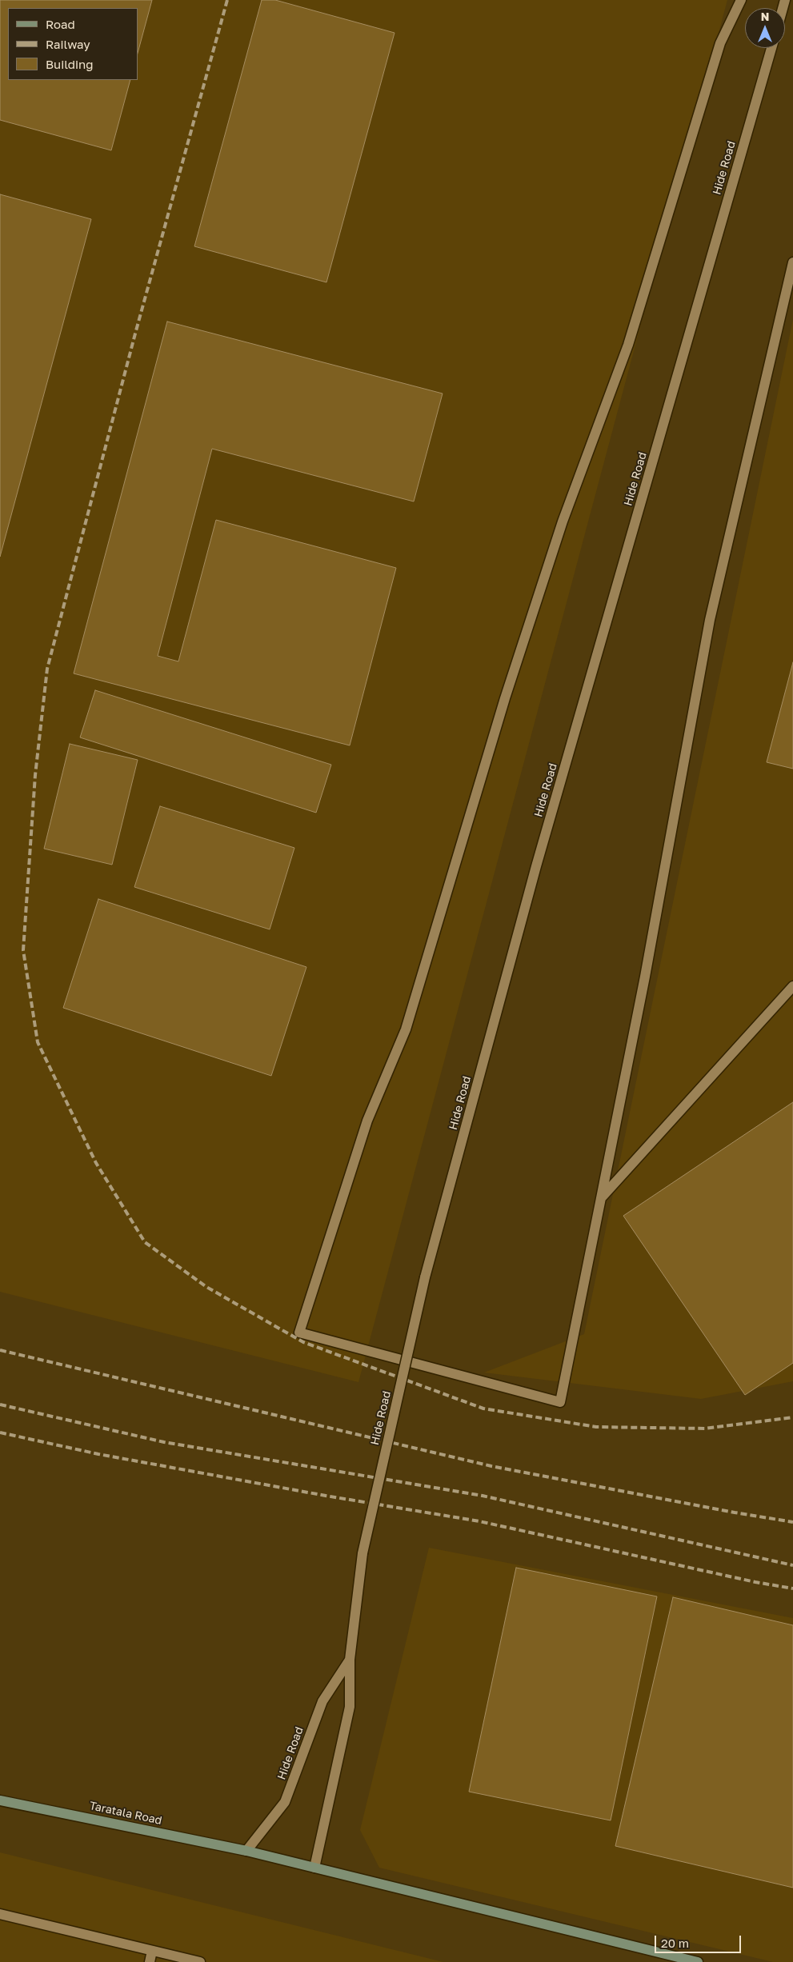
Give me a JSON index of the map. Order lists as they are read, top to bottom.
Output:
{
  "streets": {
    "main road": ["Taratala Road"],
    "street": ["Hide Road"]
  },
  "crossings": [
    ["Hide Road", "Taratala Road"]
  ],
  "legend": ["Road", "Railway", "Building"],
  "scale_bar": "20 m",
  "north": "top"
}
